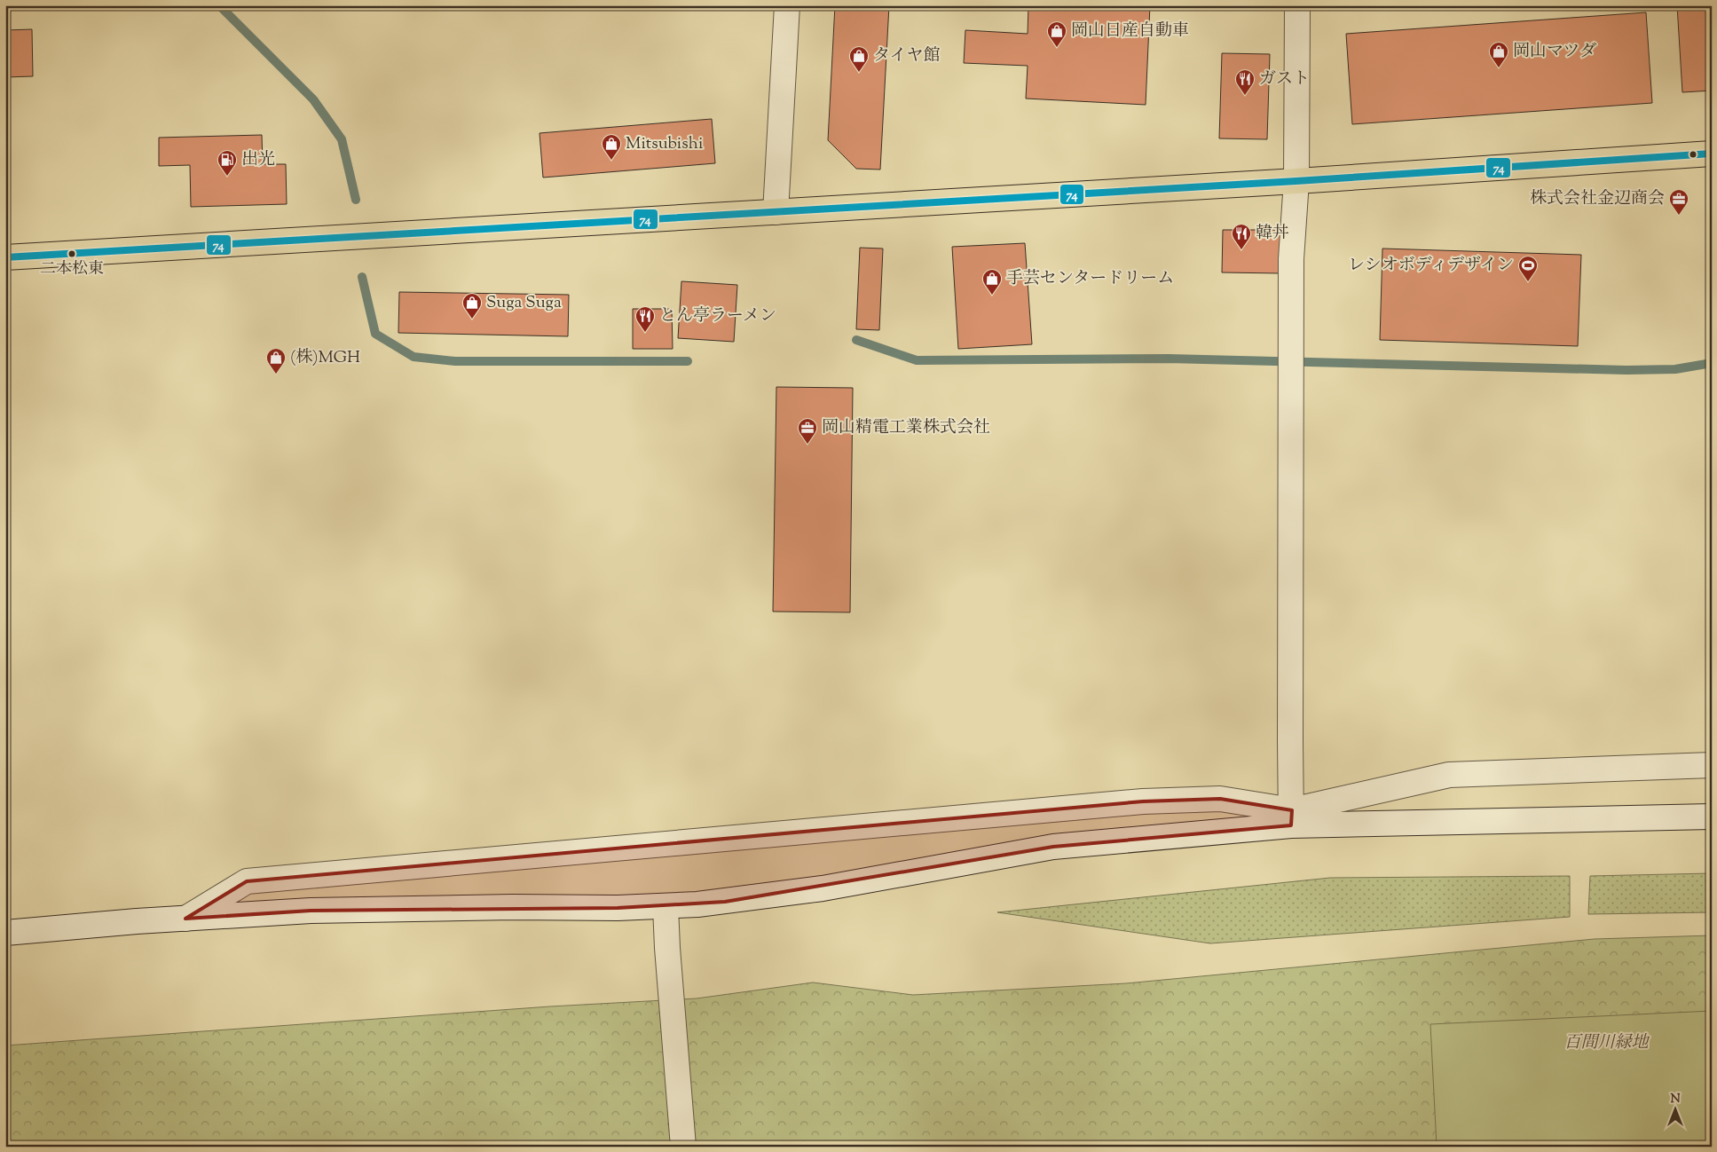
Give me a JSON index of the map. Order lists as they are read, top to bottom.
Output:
{
  "parks": ["百間川緑地"],
  "places": {
    "shop": [
      "岡山日産自動車",
      "岡山マツダ",
      "タイヤ館",
      "Mitsubishi",
      "手芸センタードリーム",
      "Suga Suga",
      "(株)MGH"
    ],
    "restaurant": ["ガスト", "韓丼", "とん亭ラーメン"],
    "fuel station": ["出光"],
    "office": ["株式会社金辺商会", "岡山精電工業株式会社"],
    "other": ["二本松東"],
    "sports": ["レシオボディデザイン"]
  },
  "lines": ["transit line 74"],
  "north": "top"
}
